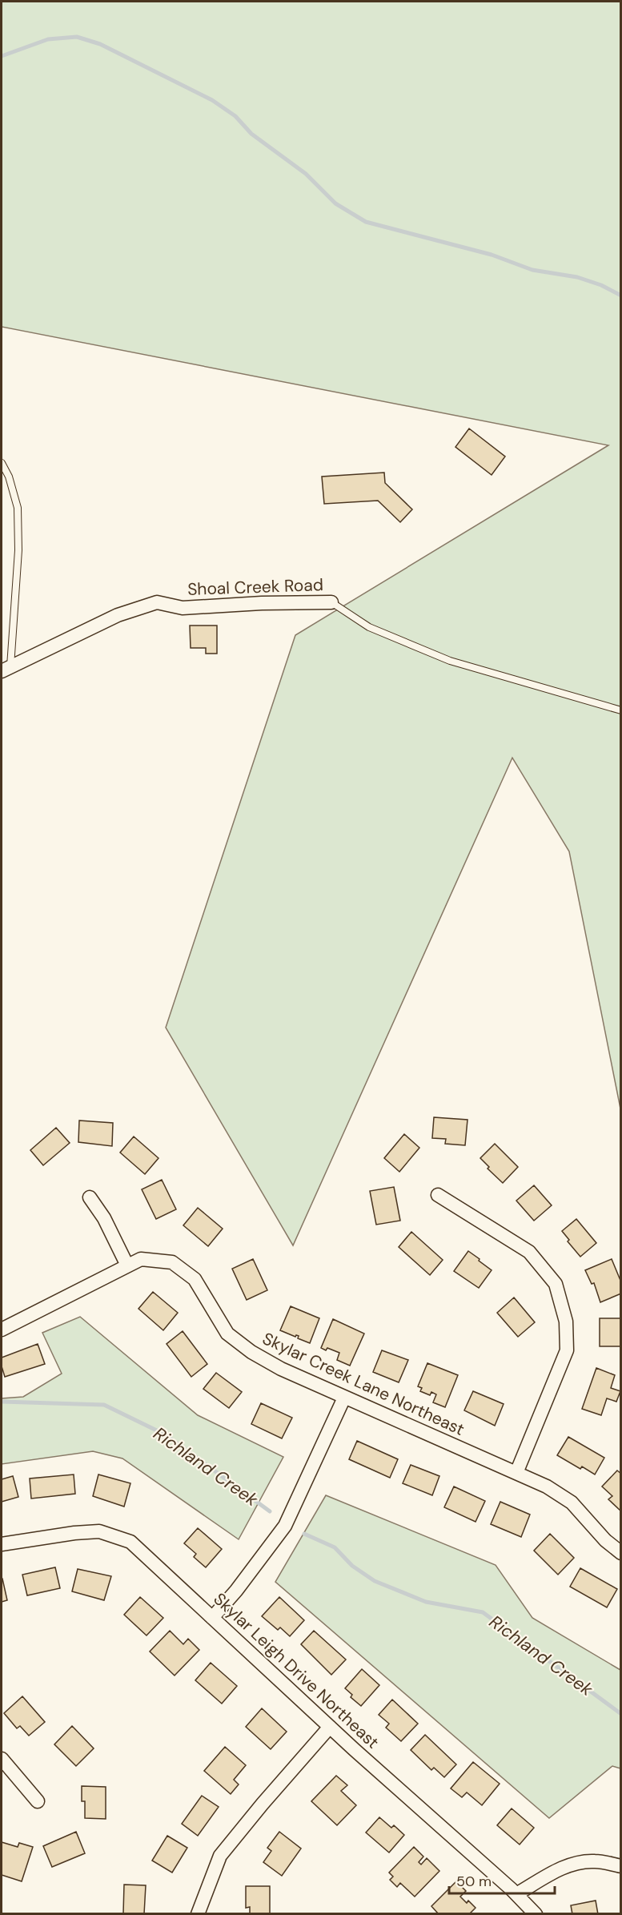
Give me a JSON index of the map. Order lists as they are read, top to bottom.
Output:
{
  "streets": {
    "street": ["Shoal Creek Road", "Skylar Creek Lane Northeast", "Skylar Leigh Drive Northeast"]
  },
  "water": ["Richland Creek"],
  "scale_bar": "50 m"
}
